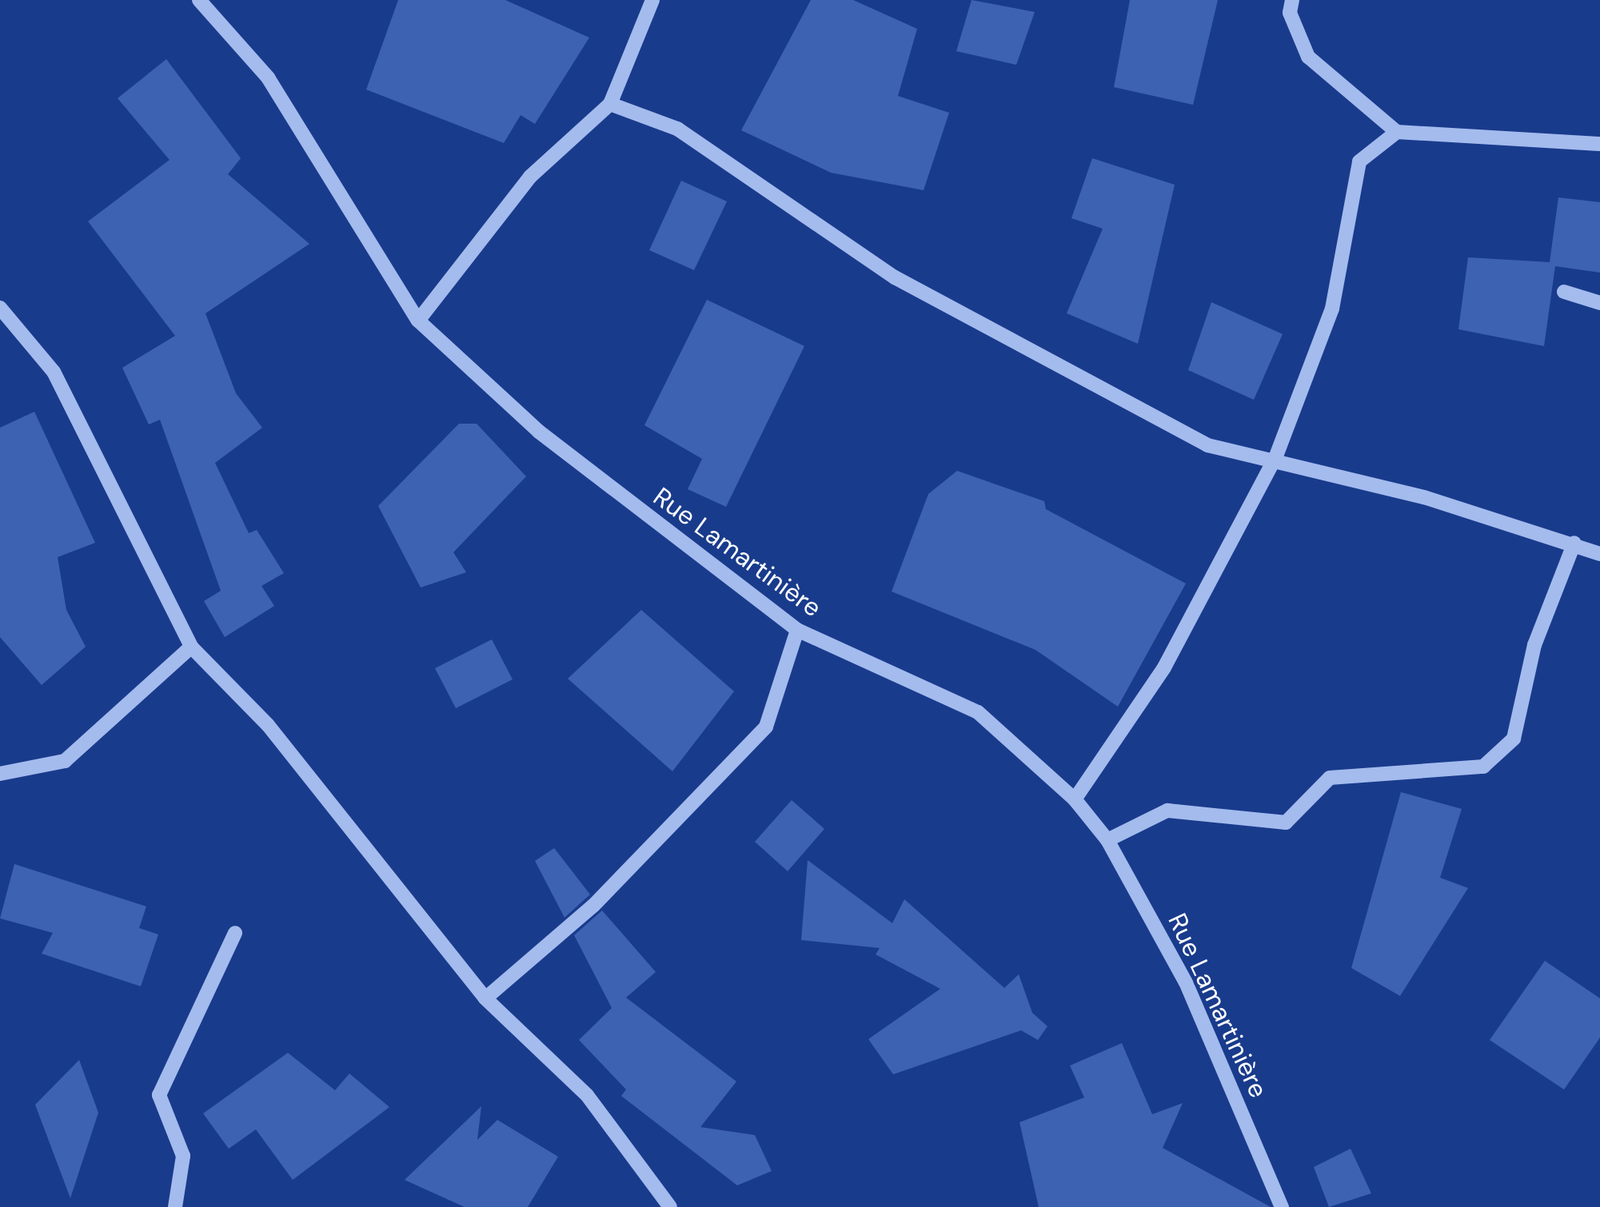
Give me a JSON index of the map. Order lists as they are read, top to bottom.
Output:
{
  "streets": {
    "street": ["Rue Lamartinière"]
  }
}
